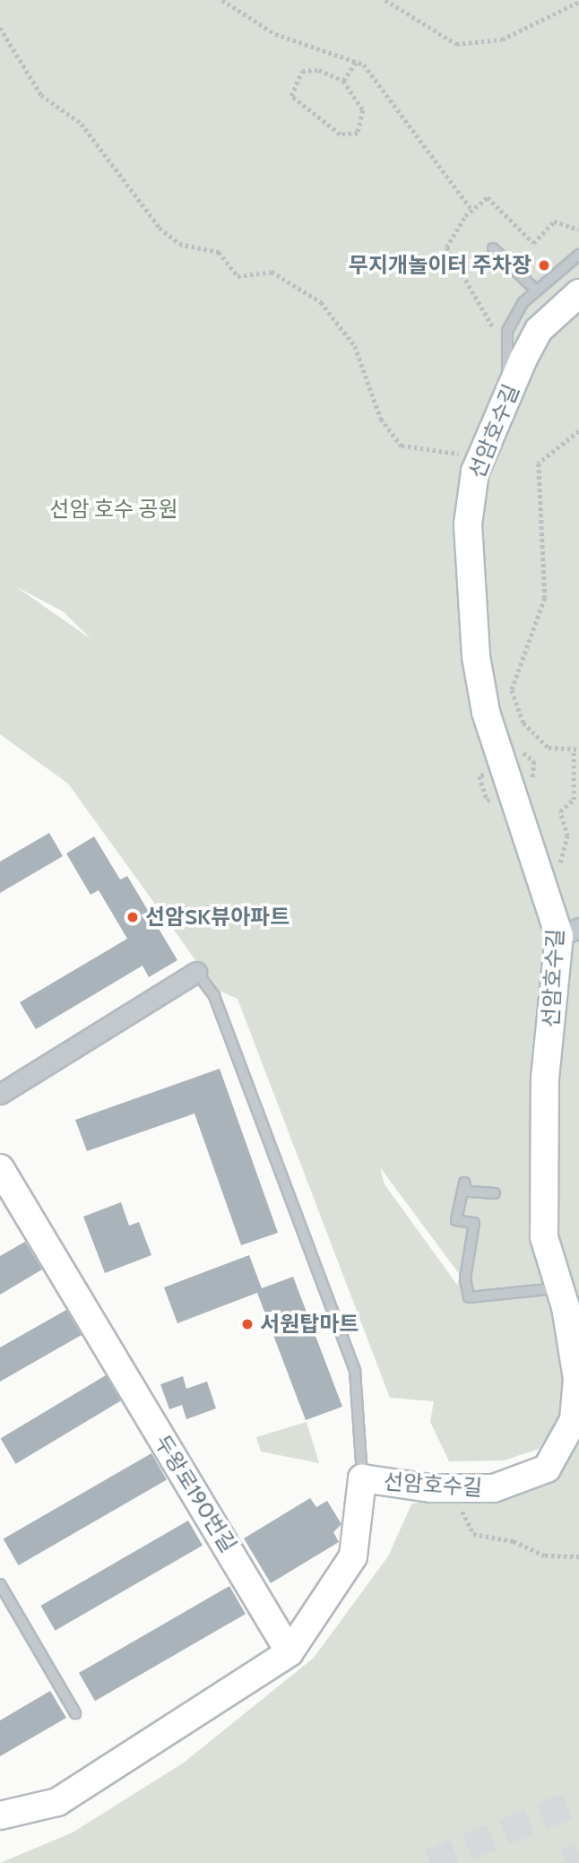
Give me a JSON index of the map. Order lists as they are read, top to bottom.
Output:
{
  "streets": {
    "street": ["선암호수길", "두왕로190번길"]
  },
  "parks": ["선암 호수 공원"],
  "places": ["무지개놀이터 주차장", "선암SK뷰아파트", "서원탑마트"]
}
